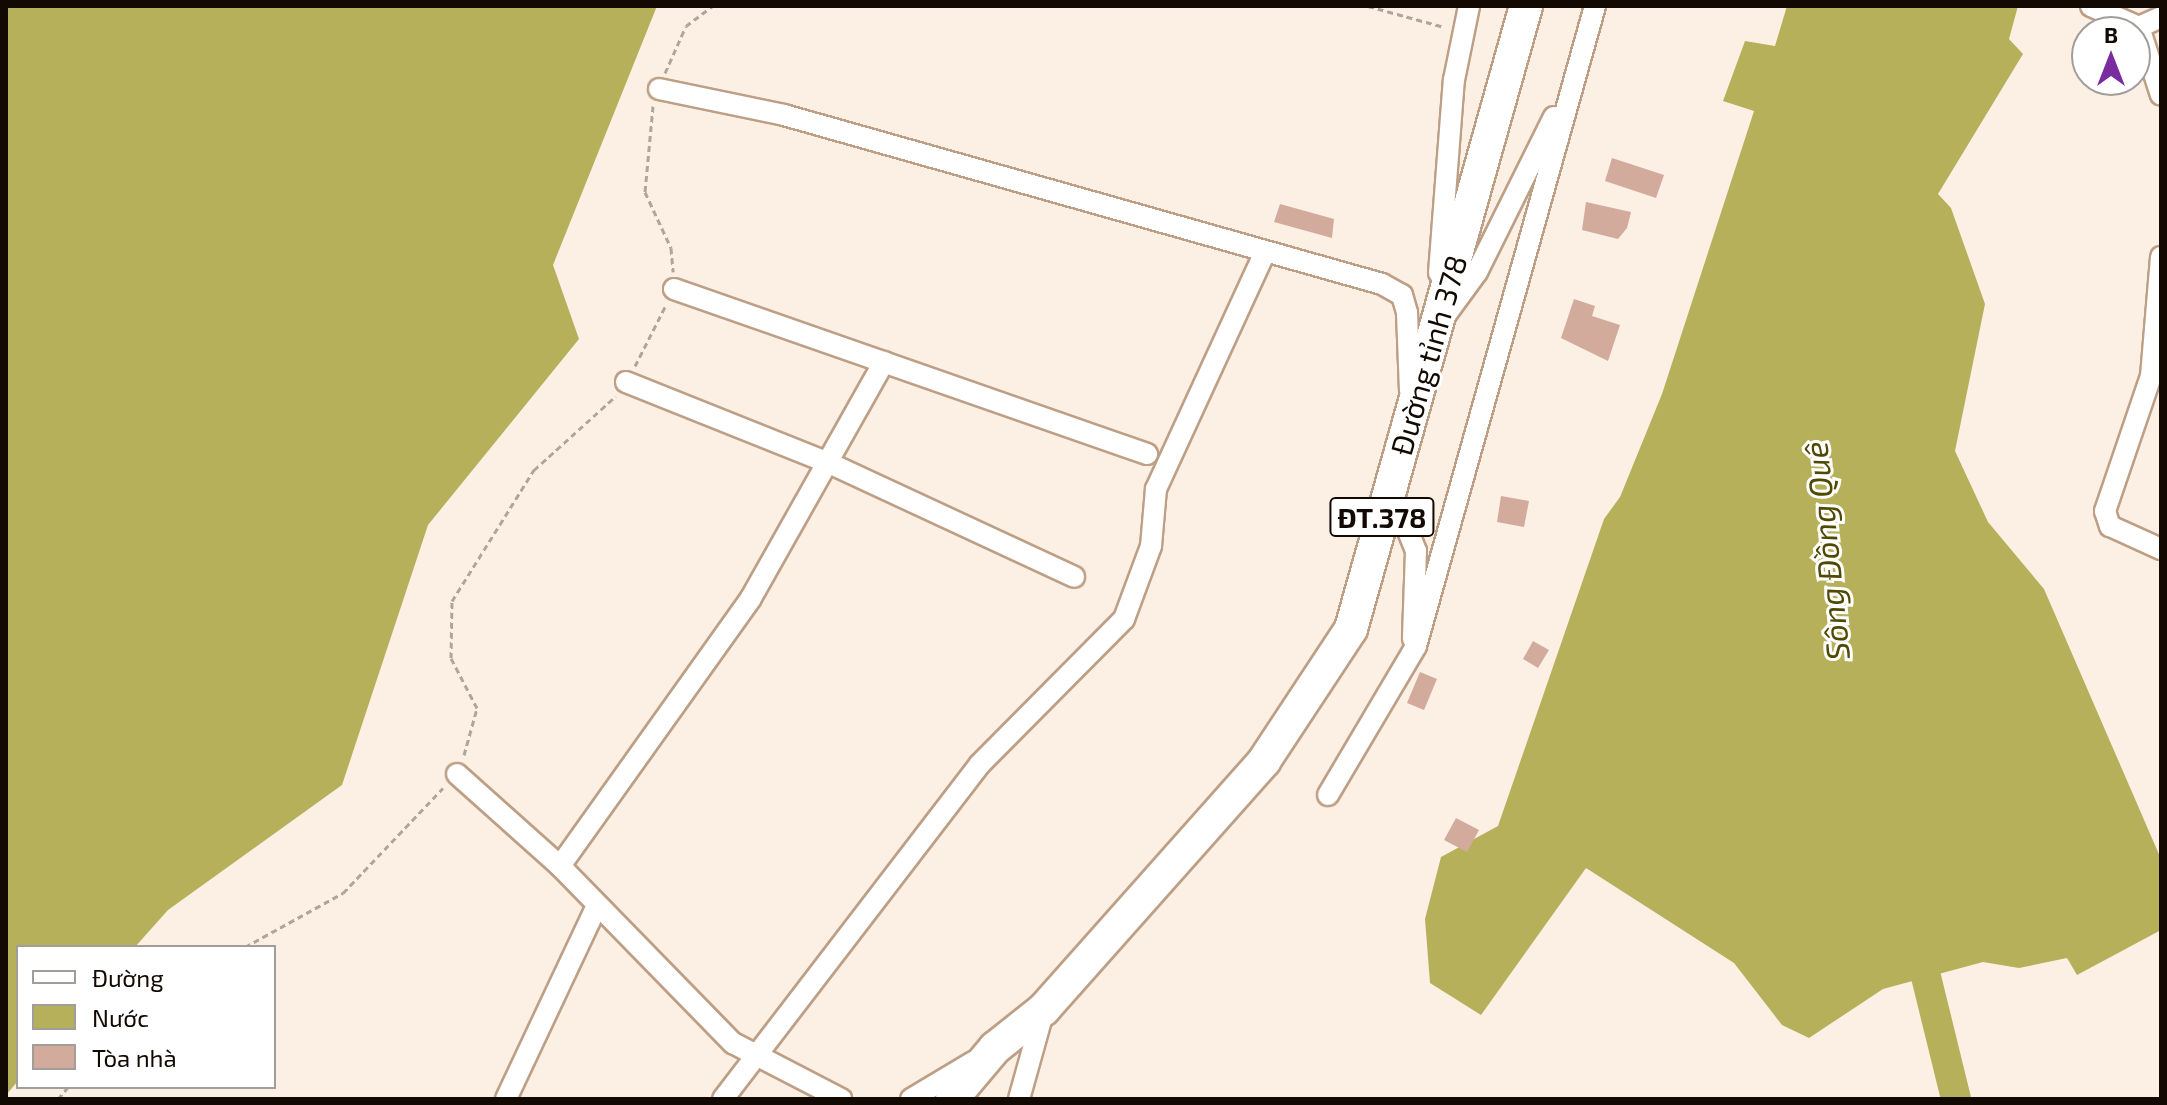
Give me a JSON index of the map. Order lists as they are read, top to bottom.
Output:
{
  "streets": {
    "main road": ["Đường tỉnh 378", "ĐT.378"]
  },
  "crossings": [
    ["Đường tỉnh 378", "ĐT.378"]
  ],
  "water": ["Sông Đồng Quê"],
  "legend": ["Đường", "Nước", "Tòa nhà"],
  "north": "top"
}
